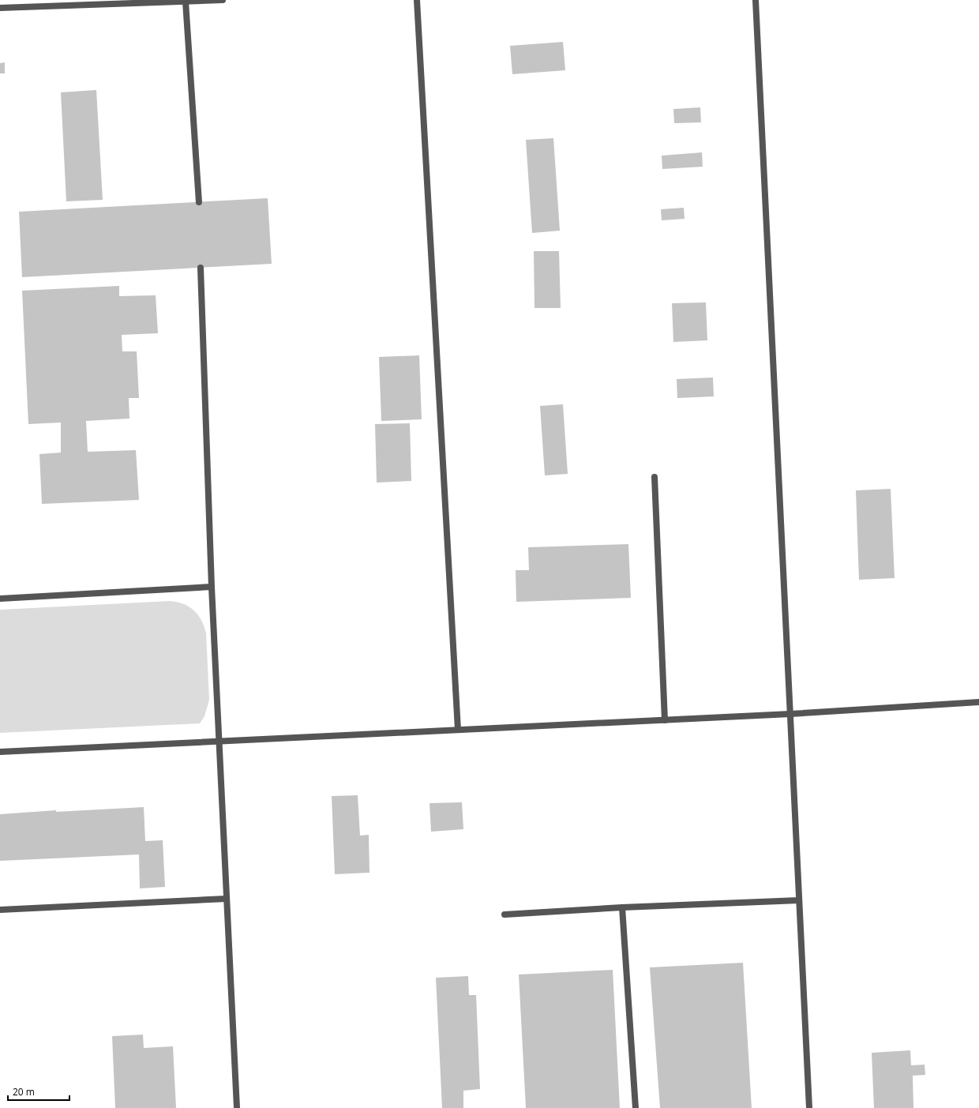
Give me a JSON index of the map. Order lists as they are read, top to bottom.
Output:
{
  "scale_bar": "20 m"
}
